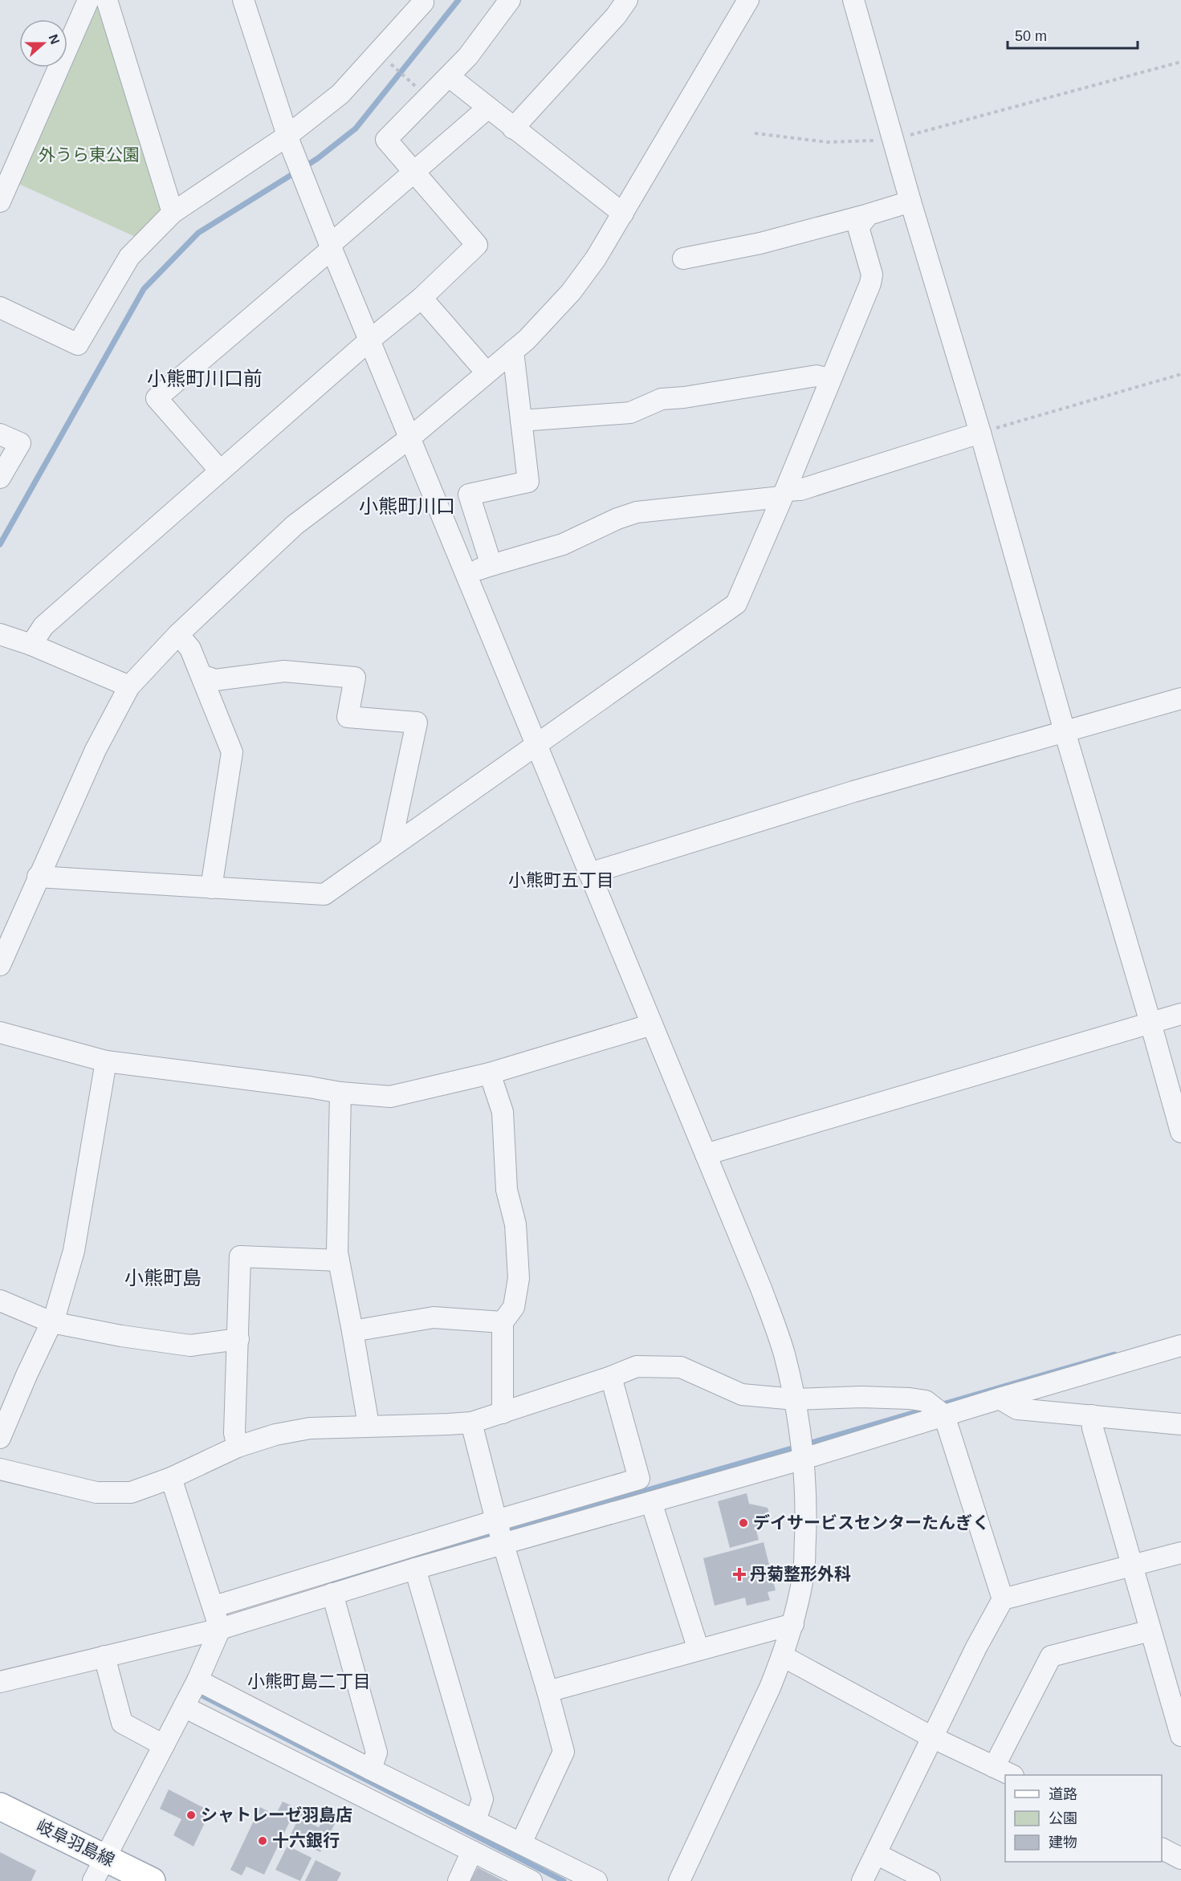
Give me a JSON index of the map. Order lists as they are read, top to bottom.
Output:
{
  "streets": {
    "main road": ["岐阜羽島線"]
  },
  "districts": [
    "小熊町川口前",
    "小熊町川口",
    "小熊町五丁目",
    "小熊町島",
    "小熊町島二丁目"
  ],
  "parks": ["外うら東公園"],
  "places": {
    "other": ["デイサービスセンターたんぎく", "シャトレーゼ羽島店", "十六銀行"],
    "health": ["丹菊整形外科"]
  },
  "legend": ["道路", "公園", "建物"],
  "scale_bar": "50 m",
  "north": "right"
}
